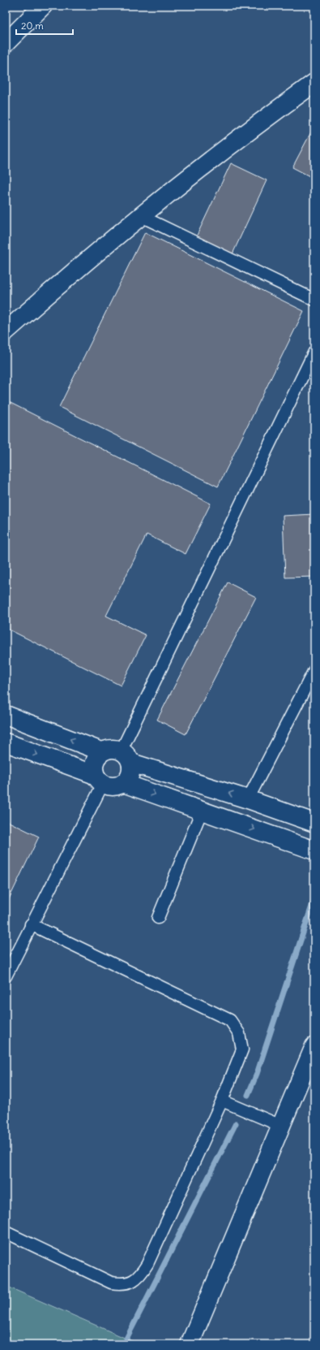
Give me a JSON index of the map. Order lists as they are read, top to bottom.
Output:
{
  "scale_bar": "20 m"
}
